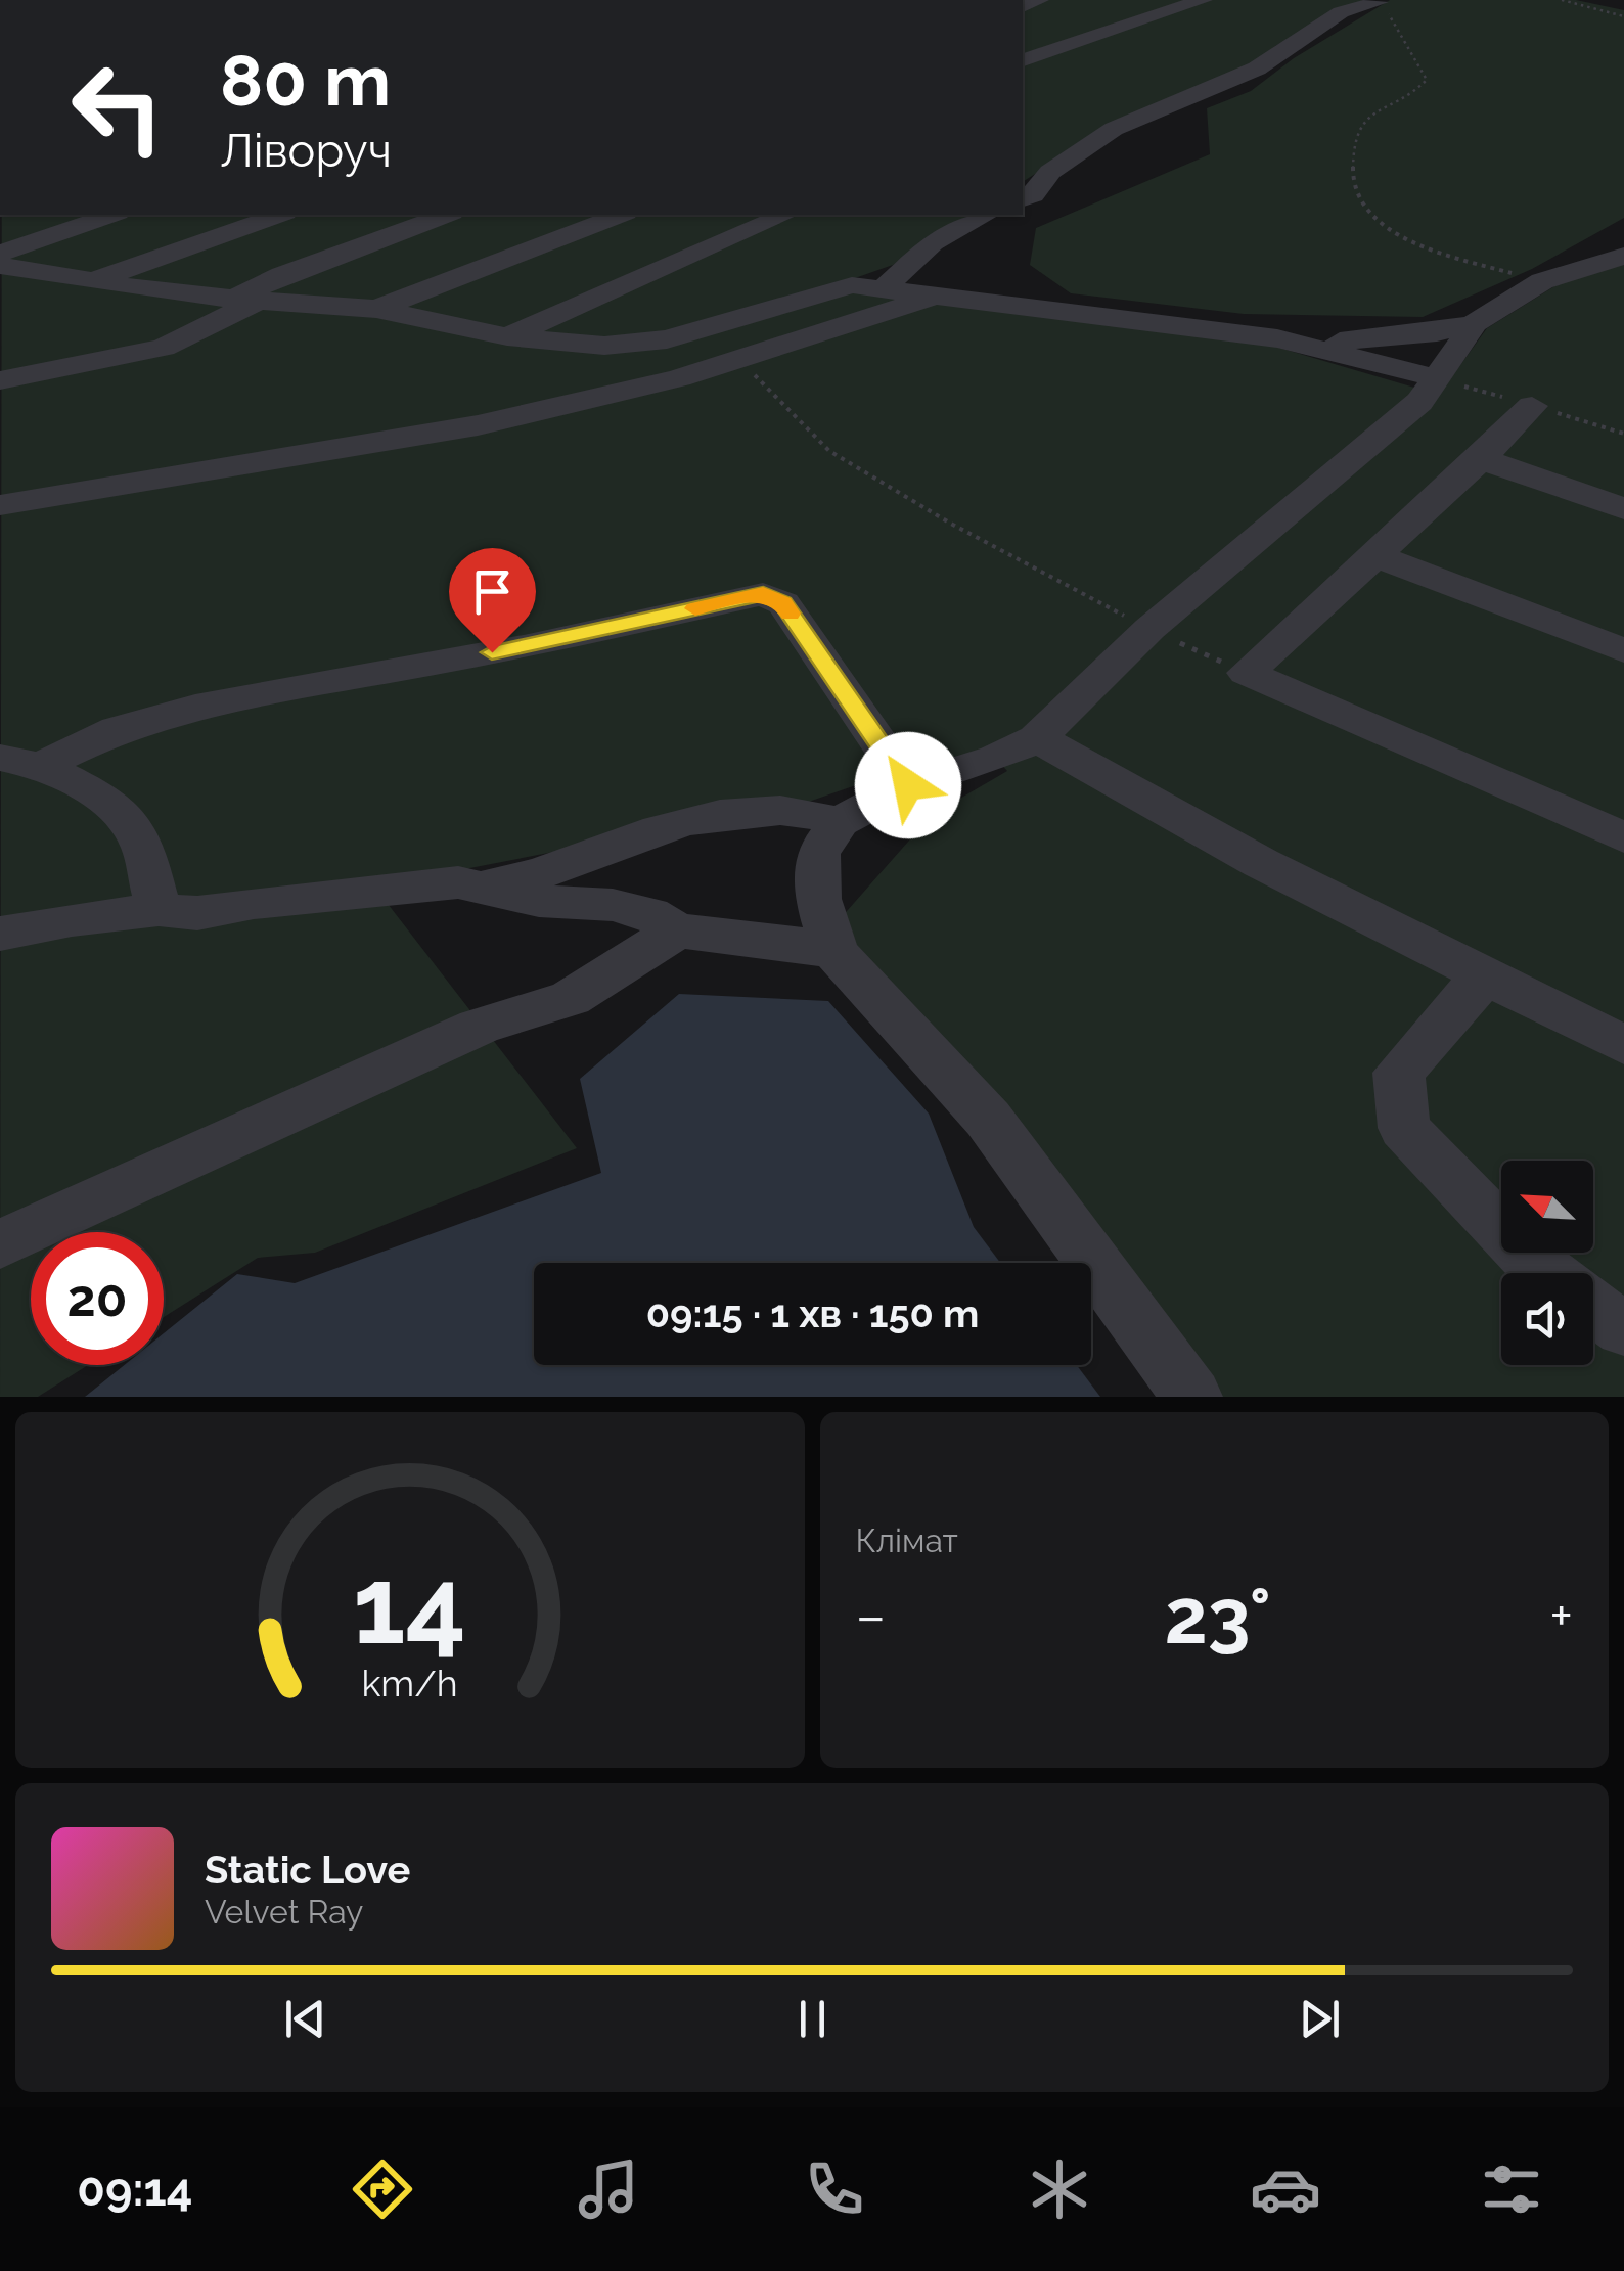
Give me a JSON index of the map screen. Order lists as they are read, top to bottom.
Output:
{
  "north": "top left",
  "page": {
    "turn": ["80 m", "Ліворуч"],
    "limit": "20",
    "trip": "09:15 · 1 хв · 150 m",
    "tile": "Клімат",
    "heat": ["−", "23°", "+"],
    "song": ["Static Love", "Velvet Ray"],
    "tabs": "09:14",
    "gauge": ["14", "km/h"]
  }
}
